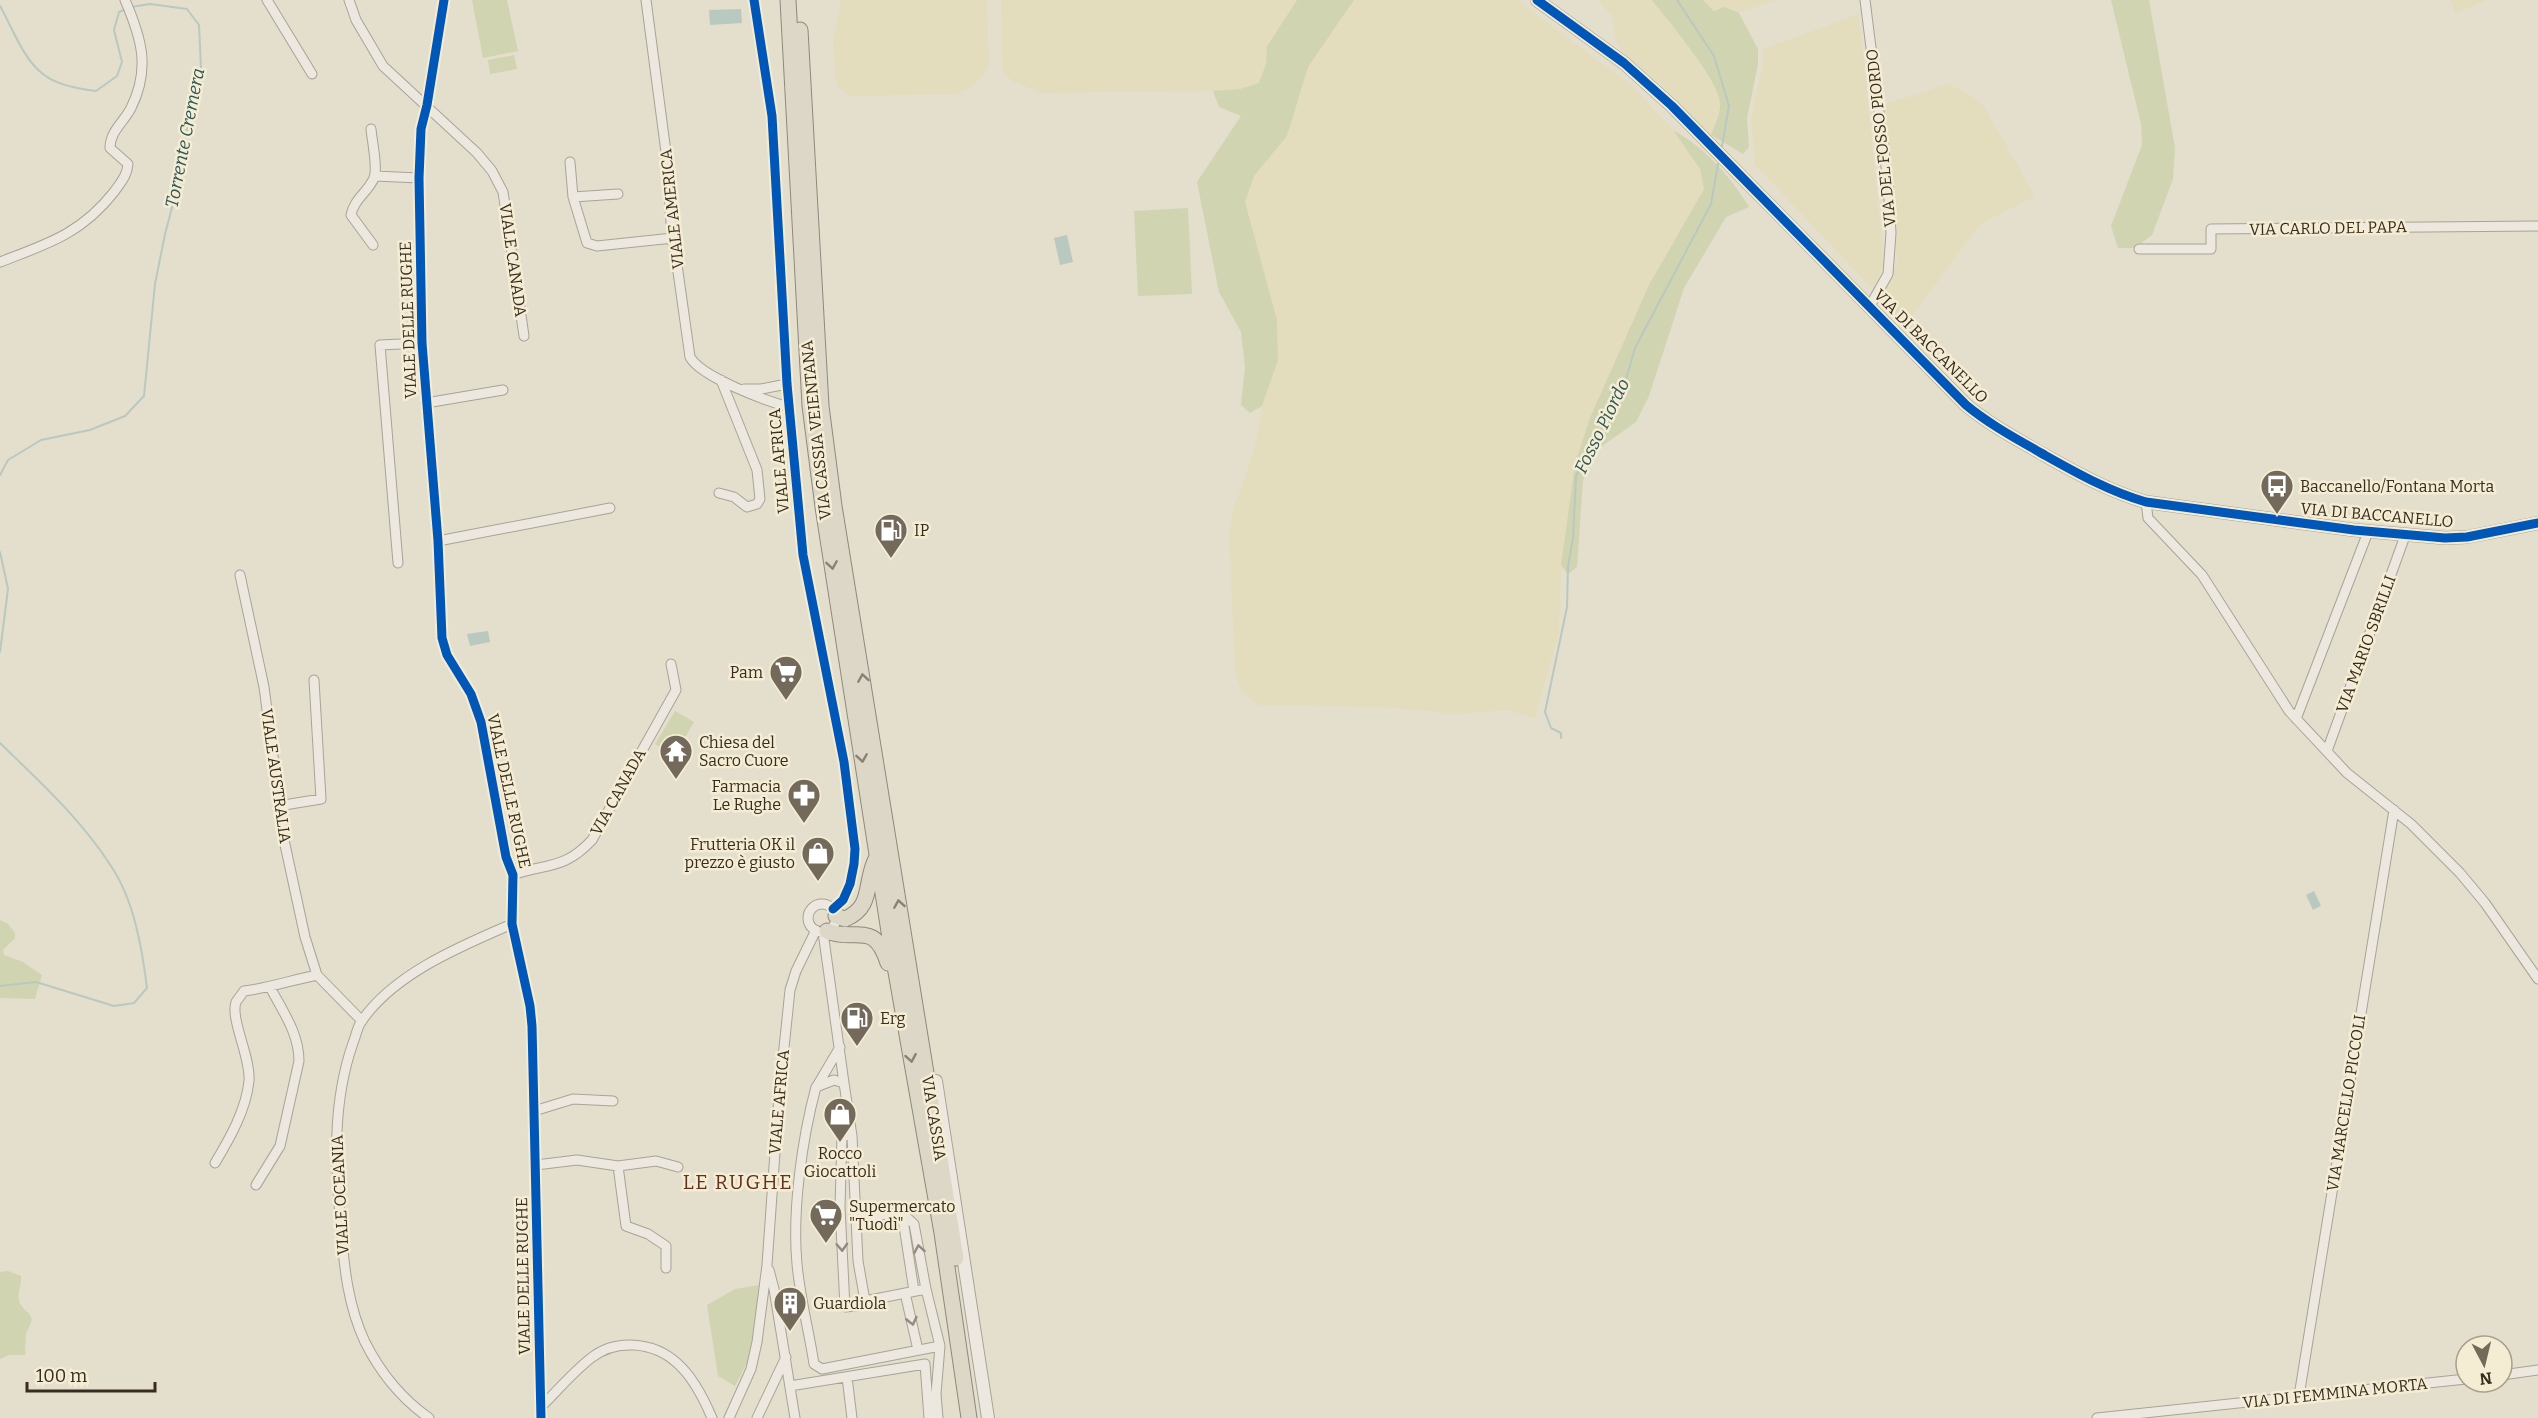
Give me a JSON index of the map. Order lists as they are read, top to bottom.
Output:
{
  "streets": {
    "highway": ["VIA CASSIA VEIENTANA", "VIA CASSIA"],
    "street": [
      "VIA DEL FOSSO PIORDO",
      "VIALE AMERICA",
      "VIA CARLO DEL PAPA",
      "VIALE CANADA",
      "VIALE DELLE RUGHE",
      "VIA DI BACCANELLO",
      "VIALE AFRICA",
      "VIA MARIO SBRILLI",
      "VIALE AUSTRALIA",
      "VIA CANADA",
      "VIA MARCELLO PICCOLI",
      "VIALE OCEANIA",
      "VIA DI FEMMINA MORTA"
    ]
  },
  "crossings": [
    ["VIA DEL FOSSO PIORDO", "VIA DI BACCANELLO"],
    ["VIALE AMERICA", "VIALE AFRICA"],
    ["VIALE CANADA", "VIALE DELLE RUGHE"],
    ["VIALE DELLE RUGHE", "VIA CANADA"],
    ["VIALE DELLE RUGHE", "VIALE OCEANIA"],
    ["VIA DI BACCANELLO", "VIA MARIO SBRILLI"],
    ["VIA CASSIA VEIENTANA", "VIA CASSIA"],
    ["VIALE AUSTRALIA", "VIALE OCEANIA"],
    ["VIA MARCELLO PICCOLI", "VIA DI FEMMINA MORTA"]
  ],
  "districts": ["LE RUGHE"],
  "water": ["Torrente Cremera", "Fosso Piordo"],
  "places": {
    "bus stop": ["Baccanello/Fontana Morta"],
    "fuel station": ["IP", "Erg"],
    "supermarket": ["Pam", "Supermercato \"Tuodì\""],
    "temple": ["Chiesa del Sacro Cuore"],
    "pharmacy": ["Farmacia Le Rughe"],
    "shop": ["Frutteria OK il prezzo è giusto", "Rocco Giocattoli"],
    "building": ["Guardiola"]
  },
  "scale_bar": "100 m",
  "north": "bottom"
}
